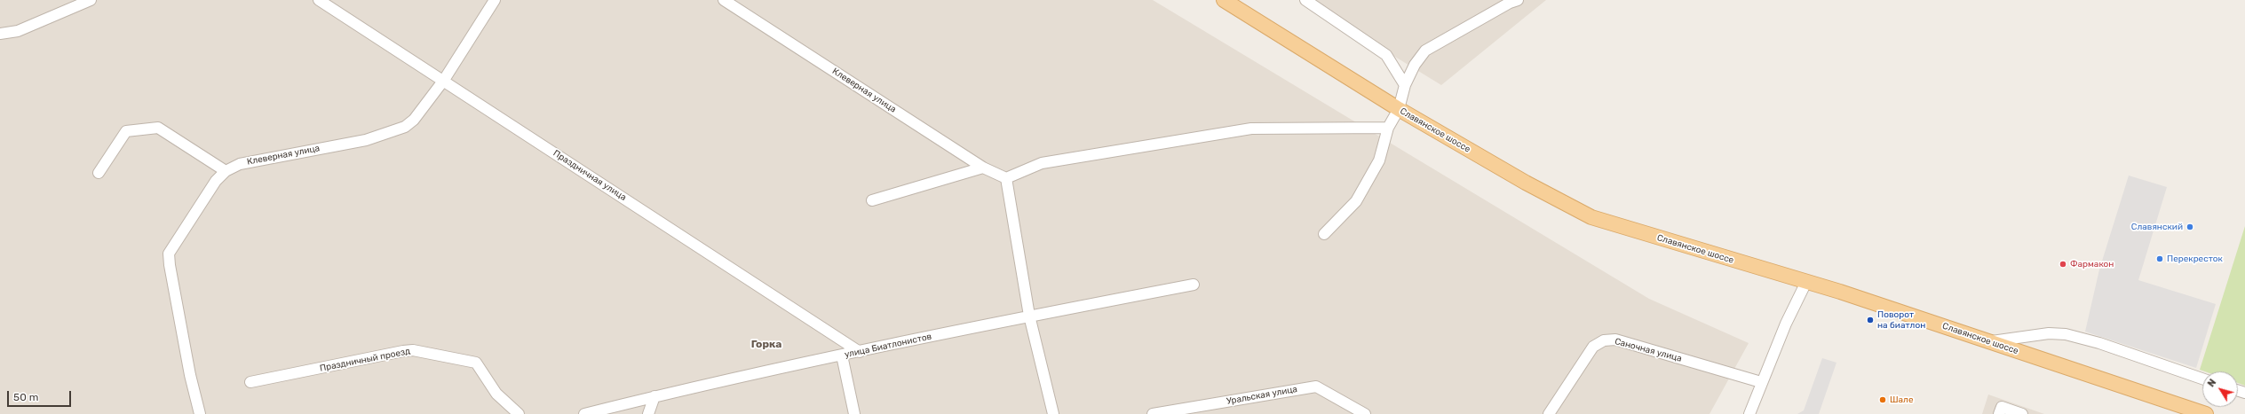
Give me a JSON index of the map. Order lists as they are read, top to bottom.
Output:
{
  "streets": {
    "main road": ["Славянское шоссе"],
    "street": [
      "Клеверная улица",
      "Праздничная улица",
      "улица Биатлонистов",
      "Саночная улица",
      "Праздничный проезд",
      "Уральская улица"
    ]
  },
  "crossings": [
    ["Клеверная улица", "Праздничная улица"],
    ["Праздничная улица", "улица Биатлонистов"]
  ],
  "districts": ["Горка"],
  "places": [
    "Славянский",
    "Перекресток",
    "Фармакон",
    "Поворот на биатлон",
    "Шале"
  ],
  "scale_bar": "50 m",
  "north": "top left"
}
